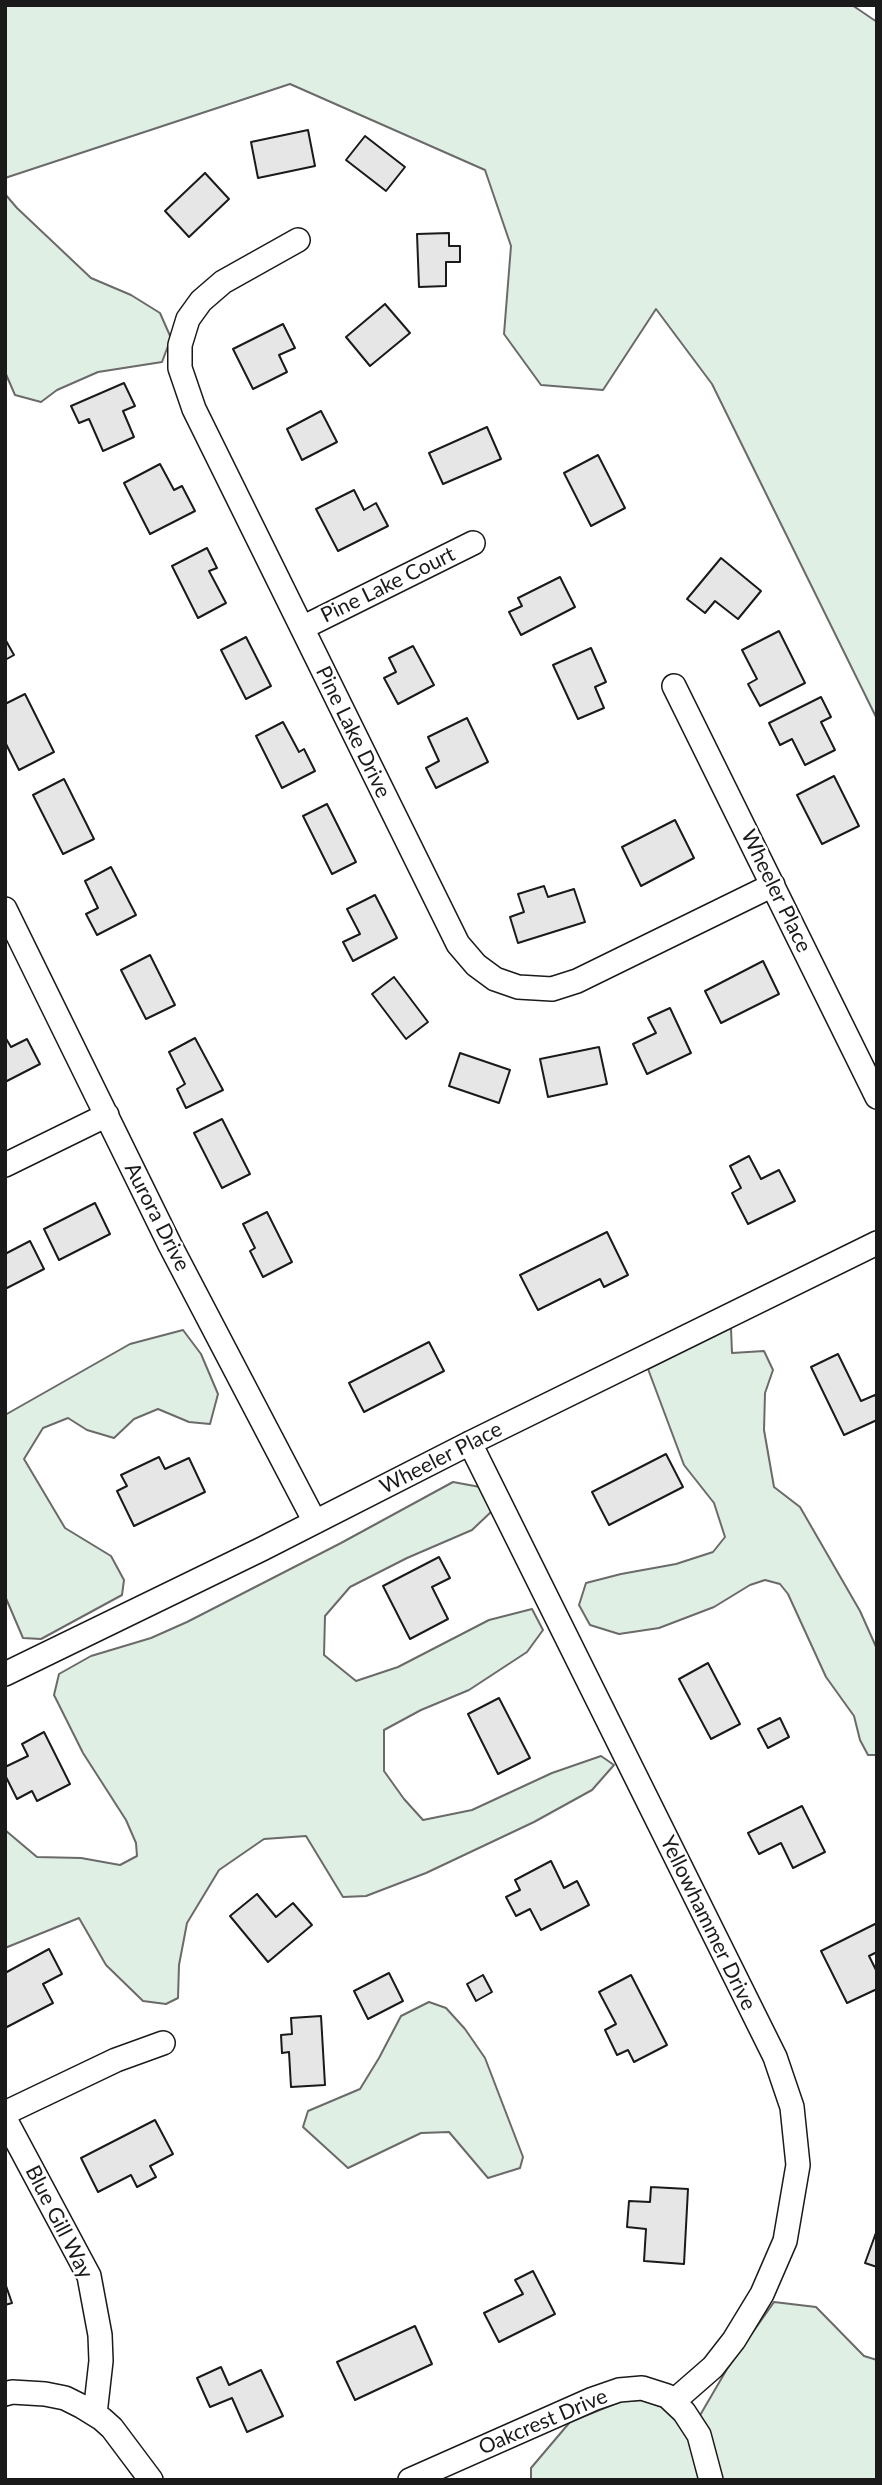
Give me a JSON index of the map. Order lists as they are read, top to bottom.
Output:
{
  "streets": {
    "street": [
      "Pine Lake Court",
      "Pine Lake Drive",
      "Wheeler Place",
      "Aurora Drive",
      "Yellowhammer Drive",
      "Blue Gill Way",
      "Oakcrest Drive"
    ]
  },
  "crossings": [
    ["Pine Lake Court", "Pine Lake Drive"],
    ["Pine Lake Drive", "Wheeler Place"],
    ["Wheeler Place", "Aurora Drive"],
    ["Wheeler Place", "Yellowhammer Drive"],
    ["Yellowhammer Drive", "Oakcrest Drive"]
  ]
}
